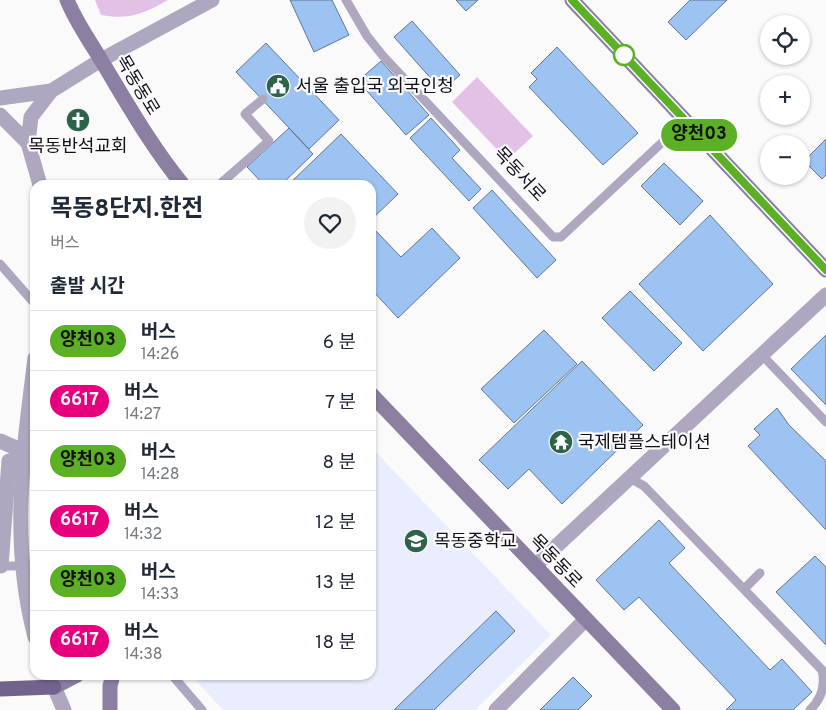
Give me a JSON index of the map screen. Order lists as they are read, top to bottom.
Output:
{
  "streets": {
    "main road": ["목동동로"],
    "lane": ["목동서로"]
  },
  "places": {
    "public building": ["서울 출입국 외국인청"],
    "church": ["목동반석교회"],
    "temple": ["국제템플스테이션"],
    "school or university": ["목동중학교"]
  },
  "lines": ["bus line 양천03"],
  "page": {
    "on_map": "양천03",
    "map_buttons": ["+", "−"],
    "heading": [
      ["목동8단지.한전", "버스"],
      "출발 시간"
    ],
    "list": [
      {
        "mark": "양천03",
        "name": "버스",
        "note": "14:26",
        "value": "6 분"
      },
      {
        "mark": "6617",
        "name": "버스",
        "note": "14:27",
        "value": "7 분"
      },
      {
        "mark": "양천03",
        "name": "버스",
        "note": "14:28",
        "value": "8 분"
      },
      {
        "mark": "6617",
        "name": "버스",
        "note": "14:32",
        "value": "12 분"
      },
      {
        "mark": "양천03",
        "name": "버스",
        "note": "14:33",
        "value": "13 분"
      },
      {
        "mark": "6617",
        "name": "버스",
        "note": "14:38",
        "value": "18 분"
      }
    ]
  }
}
